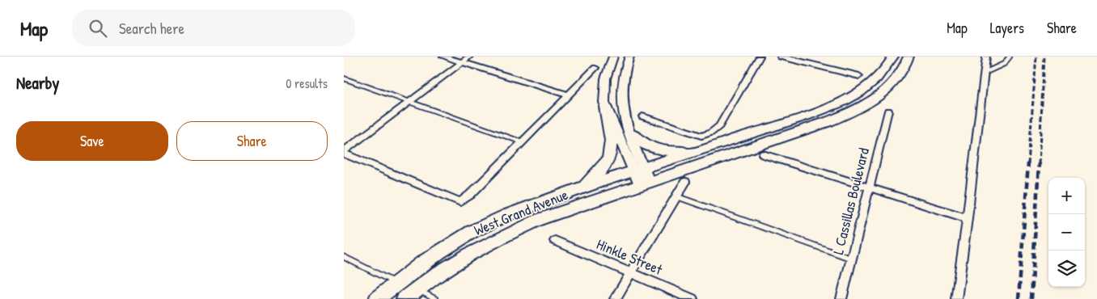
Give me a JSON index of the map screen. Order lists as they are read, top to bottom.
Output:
{
  "streets": {
    "highway": ["West Grand Avenue"],
    "street": ["L Cassillas Boulevard", "Hinkle Street"]
  },
  "page": {
    "header": "Map",
    "search": "Search here",
    "nav": ["Map", "Layers", "Share"],
    "heading": ["Nearby", "0 results"],
    "buttons": ["Save", "Share"],
    "map_buttons": ["+", "−"]
  }
}
